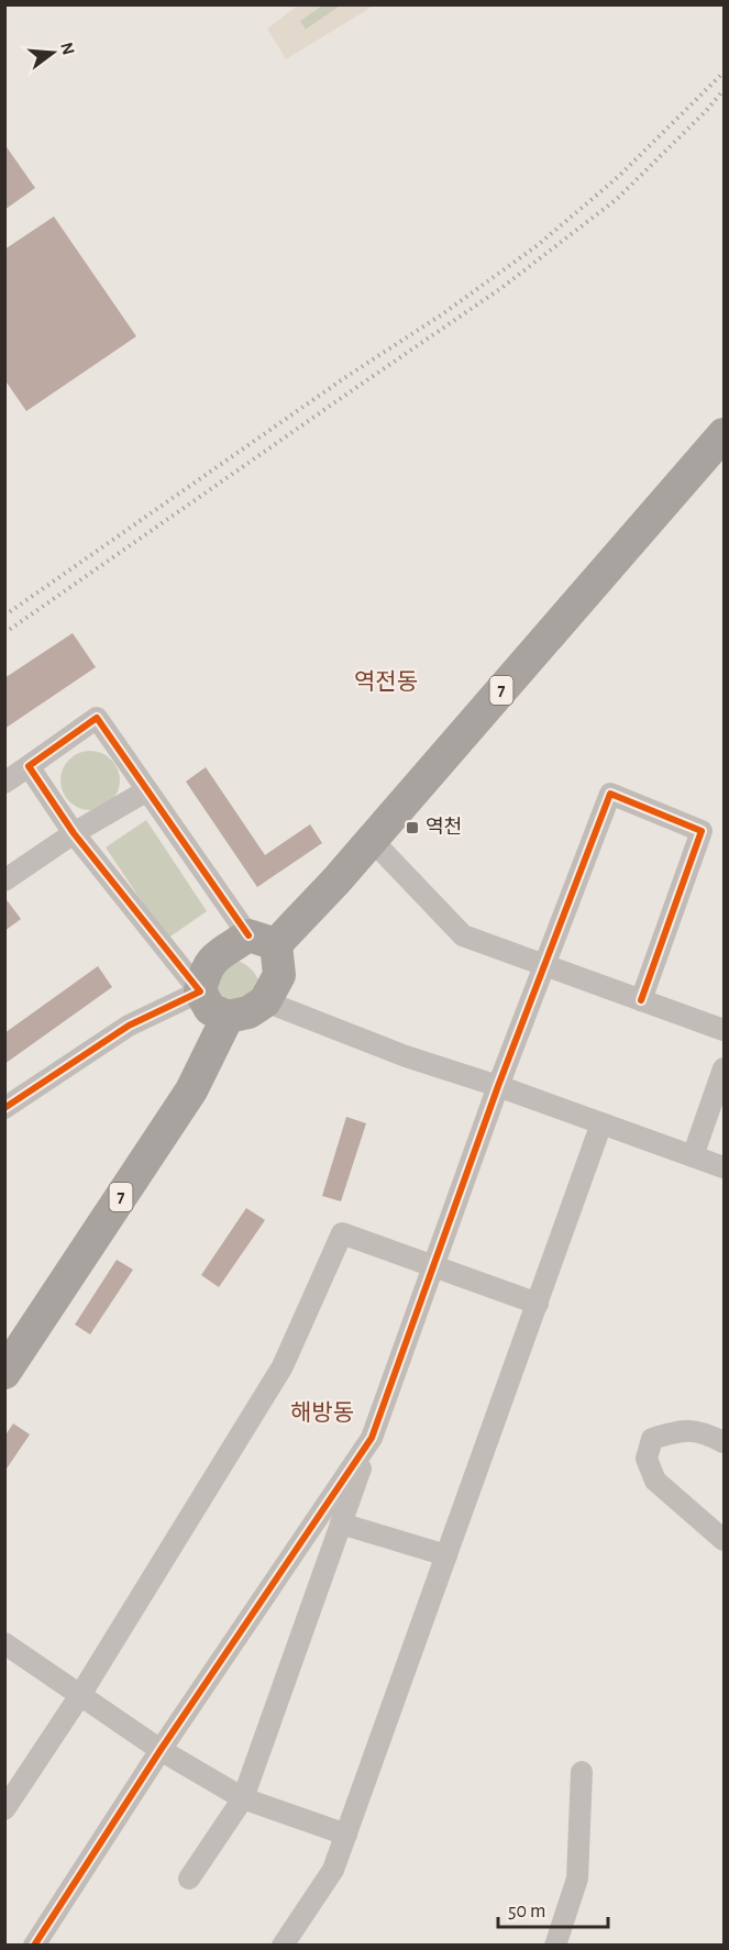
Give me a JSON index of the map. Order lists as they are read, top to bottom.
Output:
{
  "streets": {
    "highway": ["7"]
  },
  "districts": ["역전동", "해방동"],
  "places": {
    "transit": ["역천"]
  },
  "scale_bar": "50 m",
  "north": "right"
}
